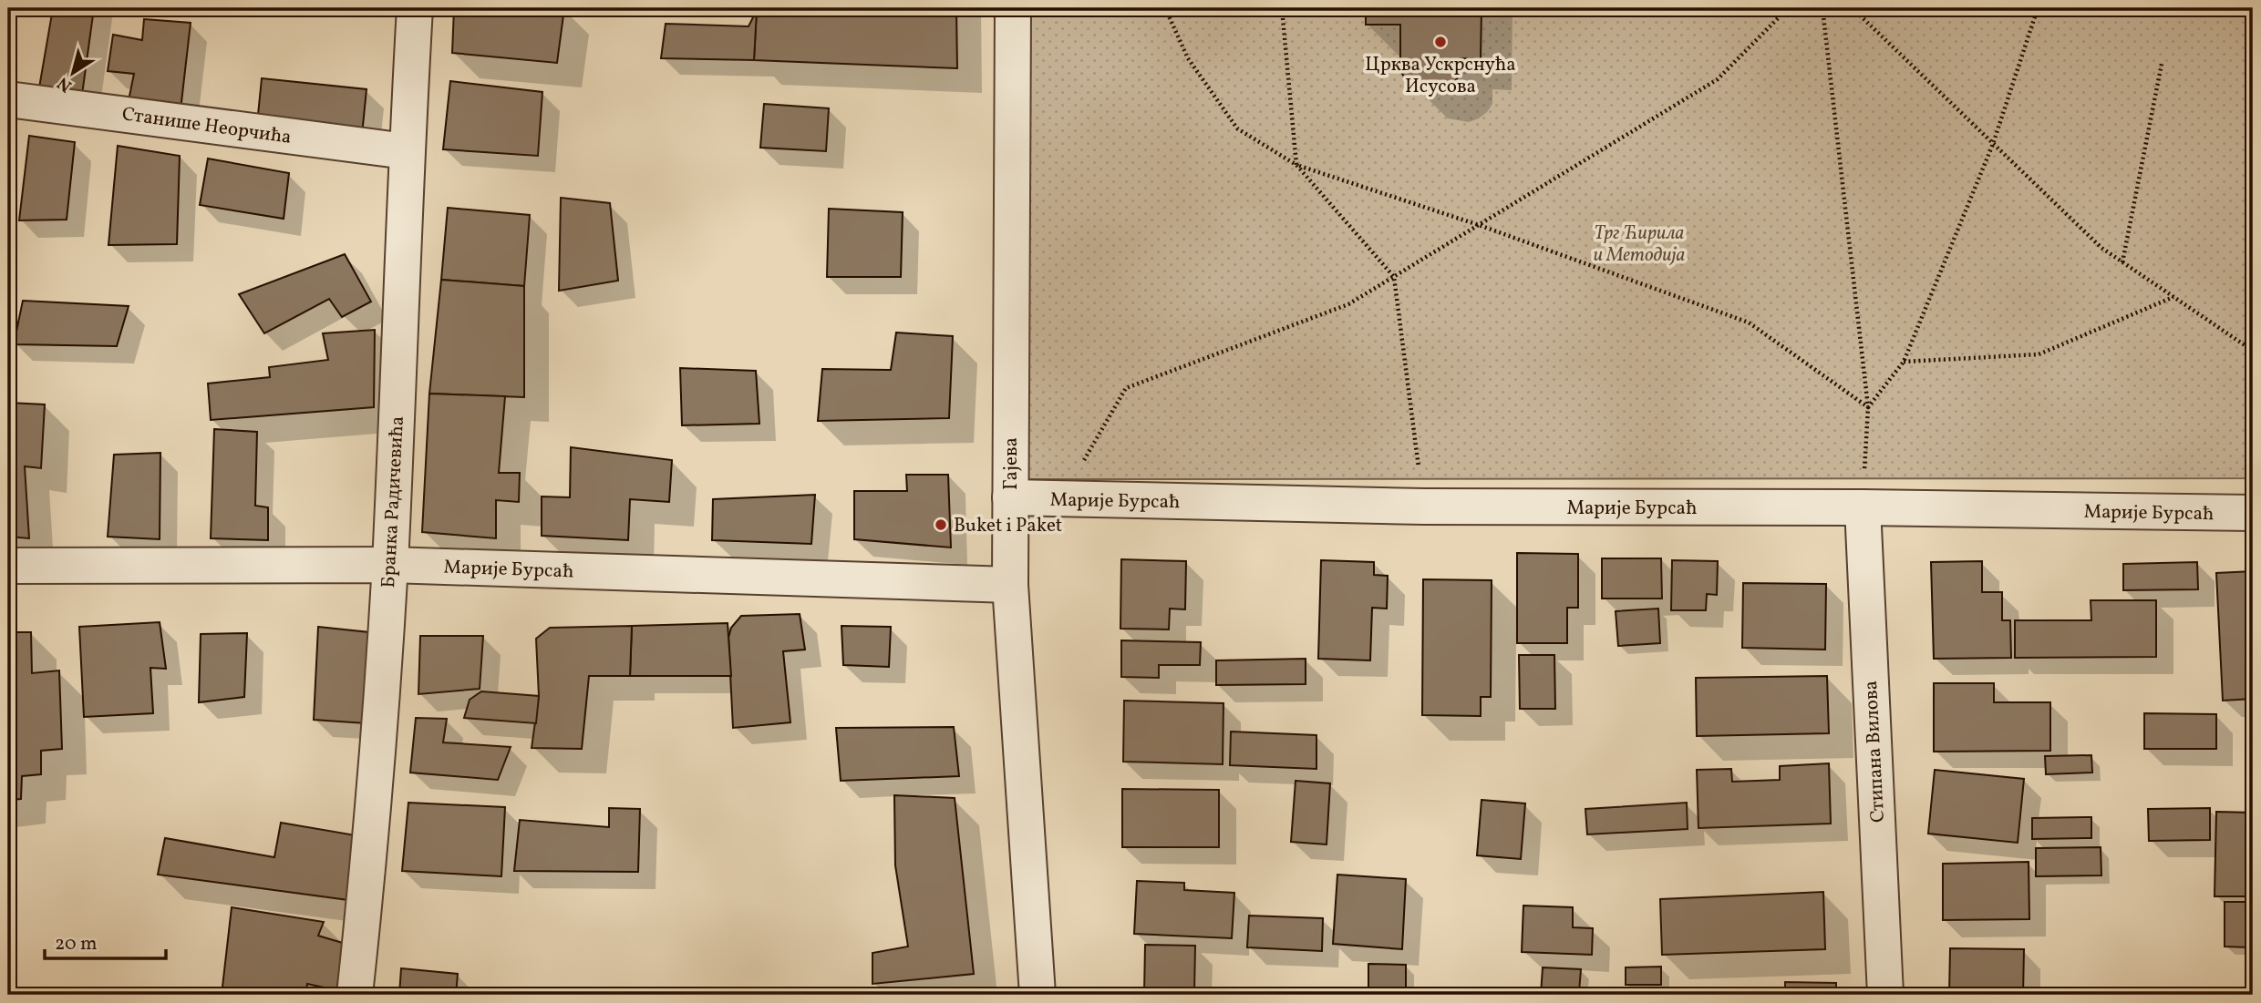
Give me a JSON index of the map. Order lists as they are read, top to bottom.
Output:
{
  "streets": {
    "street": [
      "Станише Неорчића",
      "Гајева",
      "Марије Бурсаћ",
      "Бранка Радичевића",
      "Стипана Вилова"
    ]
  },
  "crossings": [
    ["Станише Неорчића", "Бранка Радичевића"],
    ["Гајева", "Марије Бурсаћ"],
    ["Марије Бурсаћ", "Бранка Радичевића"],
    ["Марије Бурсаћ", "Стипана Вилова"]
  ],
  "parks": ["Трг Ћирила и Методија"],
  "places": ["Црква Ускрснућа Исусова", "Buket i Paket"],
  "scale_bar": "20 m",
  "north": "bottom left"
}
